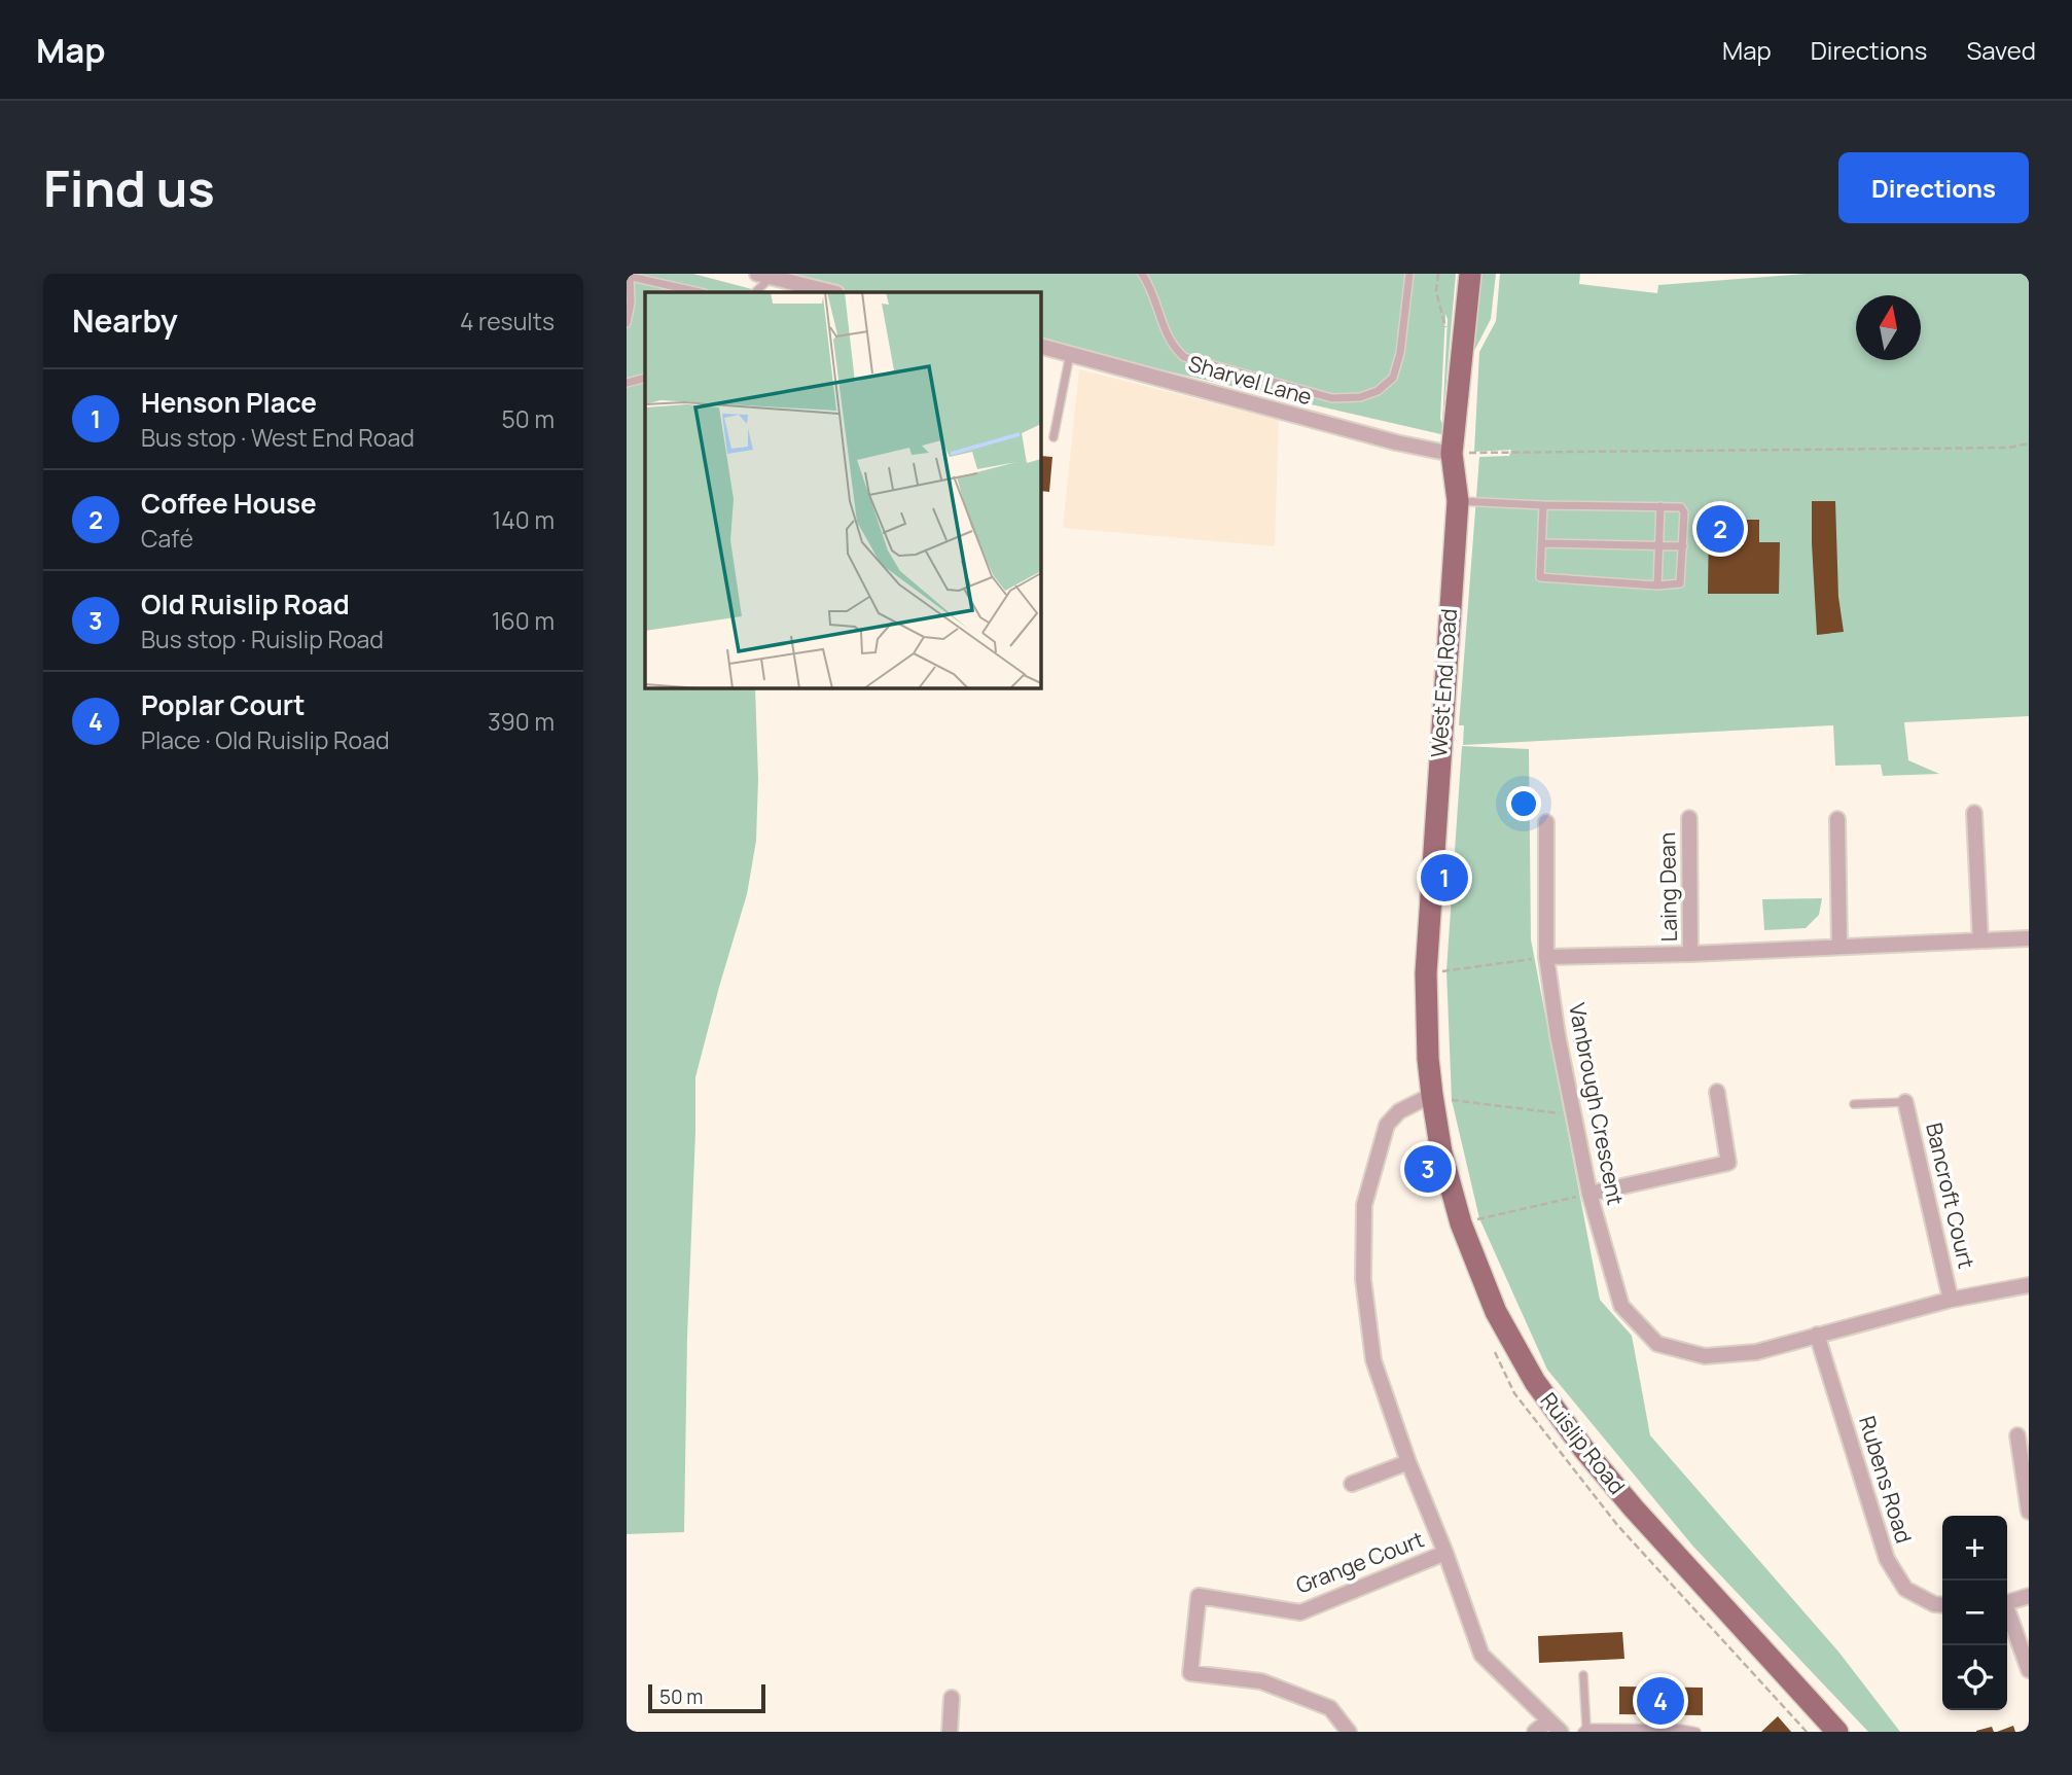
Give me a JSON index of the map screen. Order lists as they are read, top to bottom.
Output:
{
  "streets": {
    "main road": ["West End Road", "Ruislip Road"],
    "street": [
      "Sharvel Lane",
      "Laing Dean",
      "Vanbrough Crescent",
      "Bancroft Court",
      "Rubens Road",
      "Grange Court"
    ]
  },
  "crossings": [
    ["Sharvel Lane", "West End Road"],
    ["West End Road", "Ruislip Road"],
    ["Vanbrough Crescent", "Bancroft Court"],
    ["Vanbrough Crescent", "Rubens Road"]
  ],
  "scale_bar": "50 m",
  "north": "top",
  "page": {
    "header": "Map",
    "nav": ["Map", "Directions", "Saved"],
    "buttons": "Directions",
    "title": "Find us",
    "heading": ["Nearby", "4 results"],
    "list": [
      {
        "mark": "1",
        "name": "Henson Place",
        "note": "Bus stop · West End Road",
        "value": "50 m"
      },
      {
        "mark": "2",
        "name": "Coffee House",
        "note": "Café",
        "value": "140 m"
      },
      {
        "mark": "3",
        "name": "Old Ruislip Road",
        "note": "Bus stop · Ruislip Road",
        "value": "160 m"
      },
      {
        "mark": "4",
        "name": "Poplar Court",
        "note": "Place · Old Ruislip Road",
        "value": "390 m"
      }
    ],
    "pins": [
      "2",
      "1",
      "3",
      "4"
    ],
    "map_buttons": ["+", "−"],
    "scale": "50 m"
  }
}
